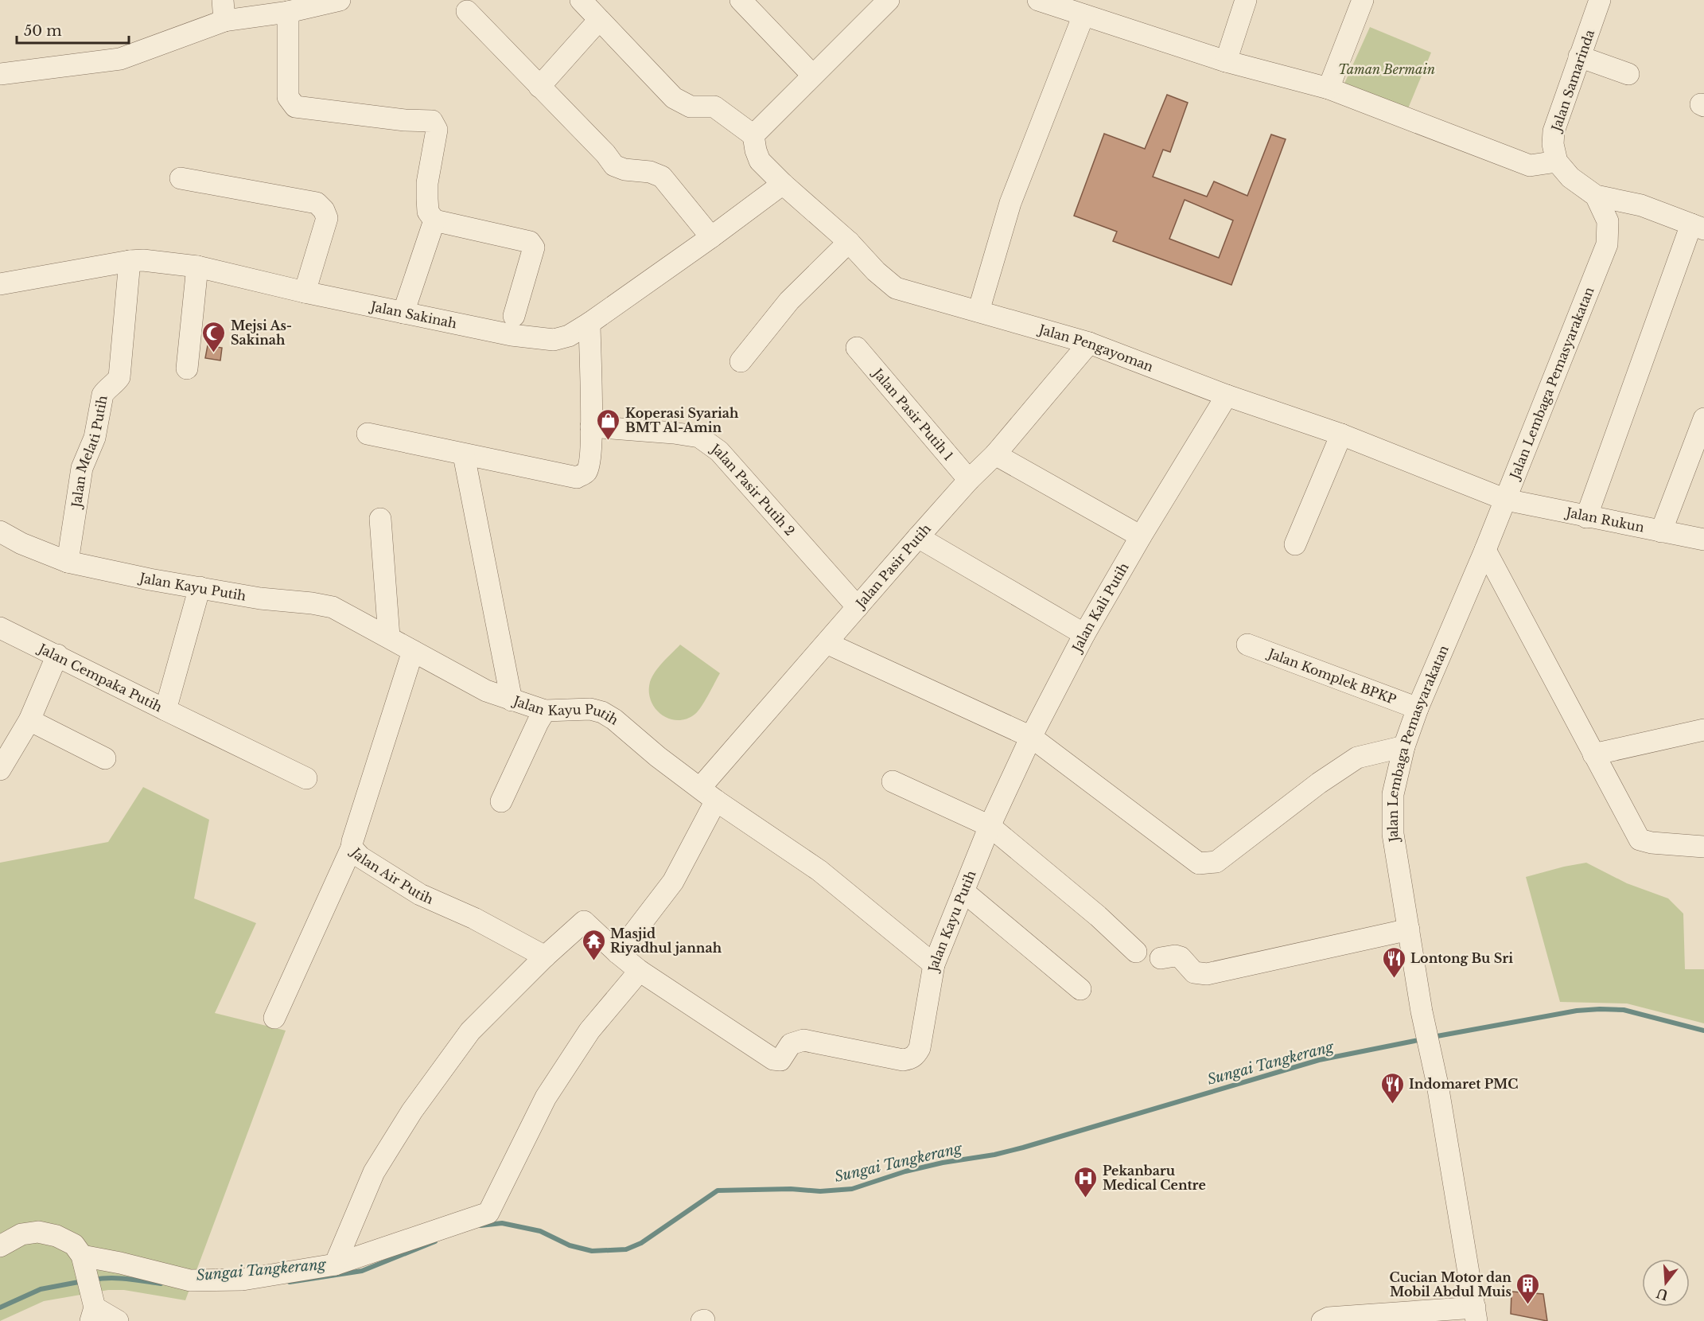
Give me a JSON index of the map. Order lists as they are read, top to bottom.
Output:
{
  "streets": {
    "street": [
      "Jalan Samarinda",
      "Jalan Sakinah",
      "Jalan Pengayoman",
      "Jalan Lembaga Pemasyarakatan",
      "Jalan Pasir Putih 1",
      "Jalan Melati Putih",
      "Jalan Pasir Putih 2",
      "Jalan Rukun",
      "Jalan Pasir Putih",
      "Jalan Kayu Putih",
      "Jalan Kali Putih",
      "Jalan Cempaka Putih",
      "Jalan Komplek BPKP",
      "Jalan Air Putih"
    ]
  },
  "crossings": [
    ["Jalan Sakinah", "Jalan Pengayoman"],
    ["Jalan Sakinah", "Jalan Melati Putih"],
    ["Jalan Pengayoman", "Jalan Lembaga Pemasyarakatan"],
    ["Jalan Pengayoman", "Jalan Rukun"],
    ["Jalan Pengayoman", "Jalan Pasir Putih"],
    ["Jalan Pengayoman", "Jalan Kali Putih"],
    ["Jalan Lembaga Pemasyarakatan", "Jalan Rukun"],
    ["Jalan Lembaga Pemasyarakatan", "Jalan Komplek BPKP"],
    ["Jalan Pasir Putih 1", "Jalan Pasir Putih"],
    ["Jalan Melati Putih", "Jalan Kayu Putih"],
    ["Jalan Pasir Putih 2", "Jalan Pasir Putih"],
    ["Jalan Pasir Putih", "Jalan Kayu Putih"],
    ["Jalan Kayu Putih", "Jalan Kali Putih"],
    ["Jalan Kayu Putih", "Jalan Cempaka Putih"],
    ["Jalan Kayu Putih", "Jalan Air Putih"]
  ],
  "water": ["Sungai Tangkerang"],
  "parks": ["Taman Bermain"],
  "places": {
    "mosque": ["Mejsi As- Sakinah"],
    "shop": ["Koperasi Syariah BMT Al-Amin"],
    "temple": ["Masjid Riyadhul jannah"],
    "restaurant": ["Lontong Bu Sri", "Indomaret PMC"],
    "hospital": ["Pekanbaru Medical Centre"],
    "building": ["Cucian Motor dan Mobil Abdul Muis"]
  },
  "scale_bar": "50 m",
  "north": "bottom"
}
